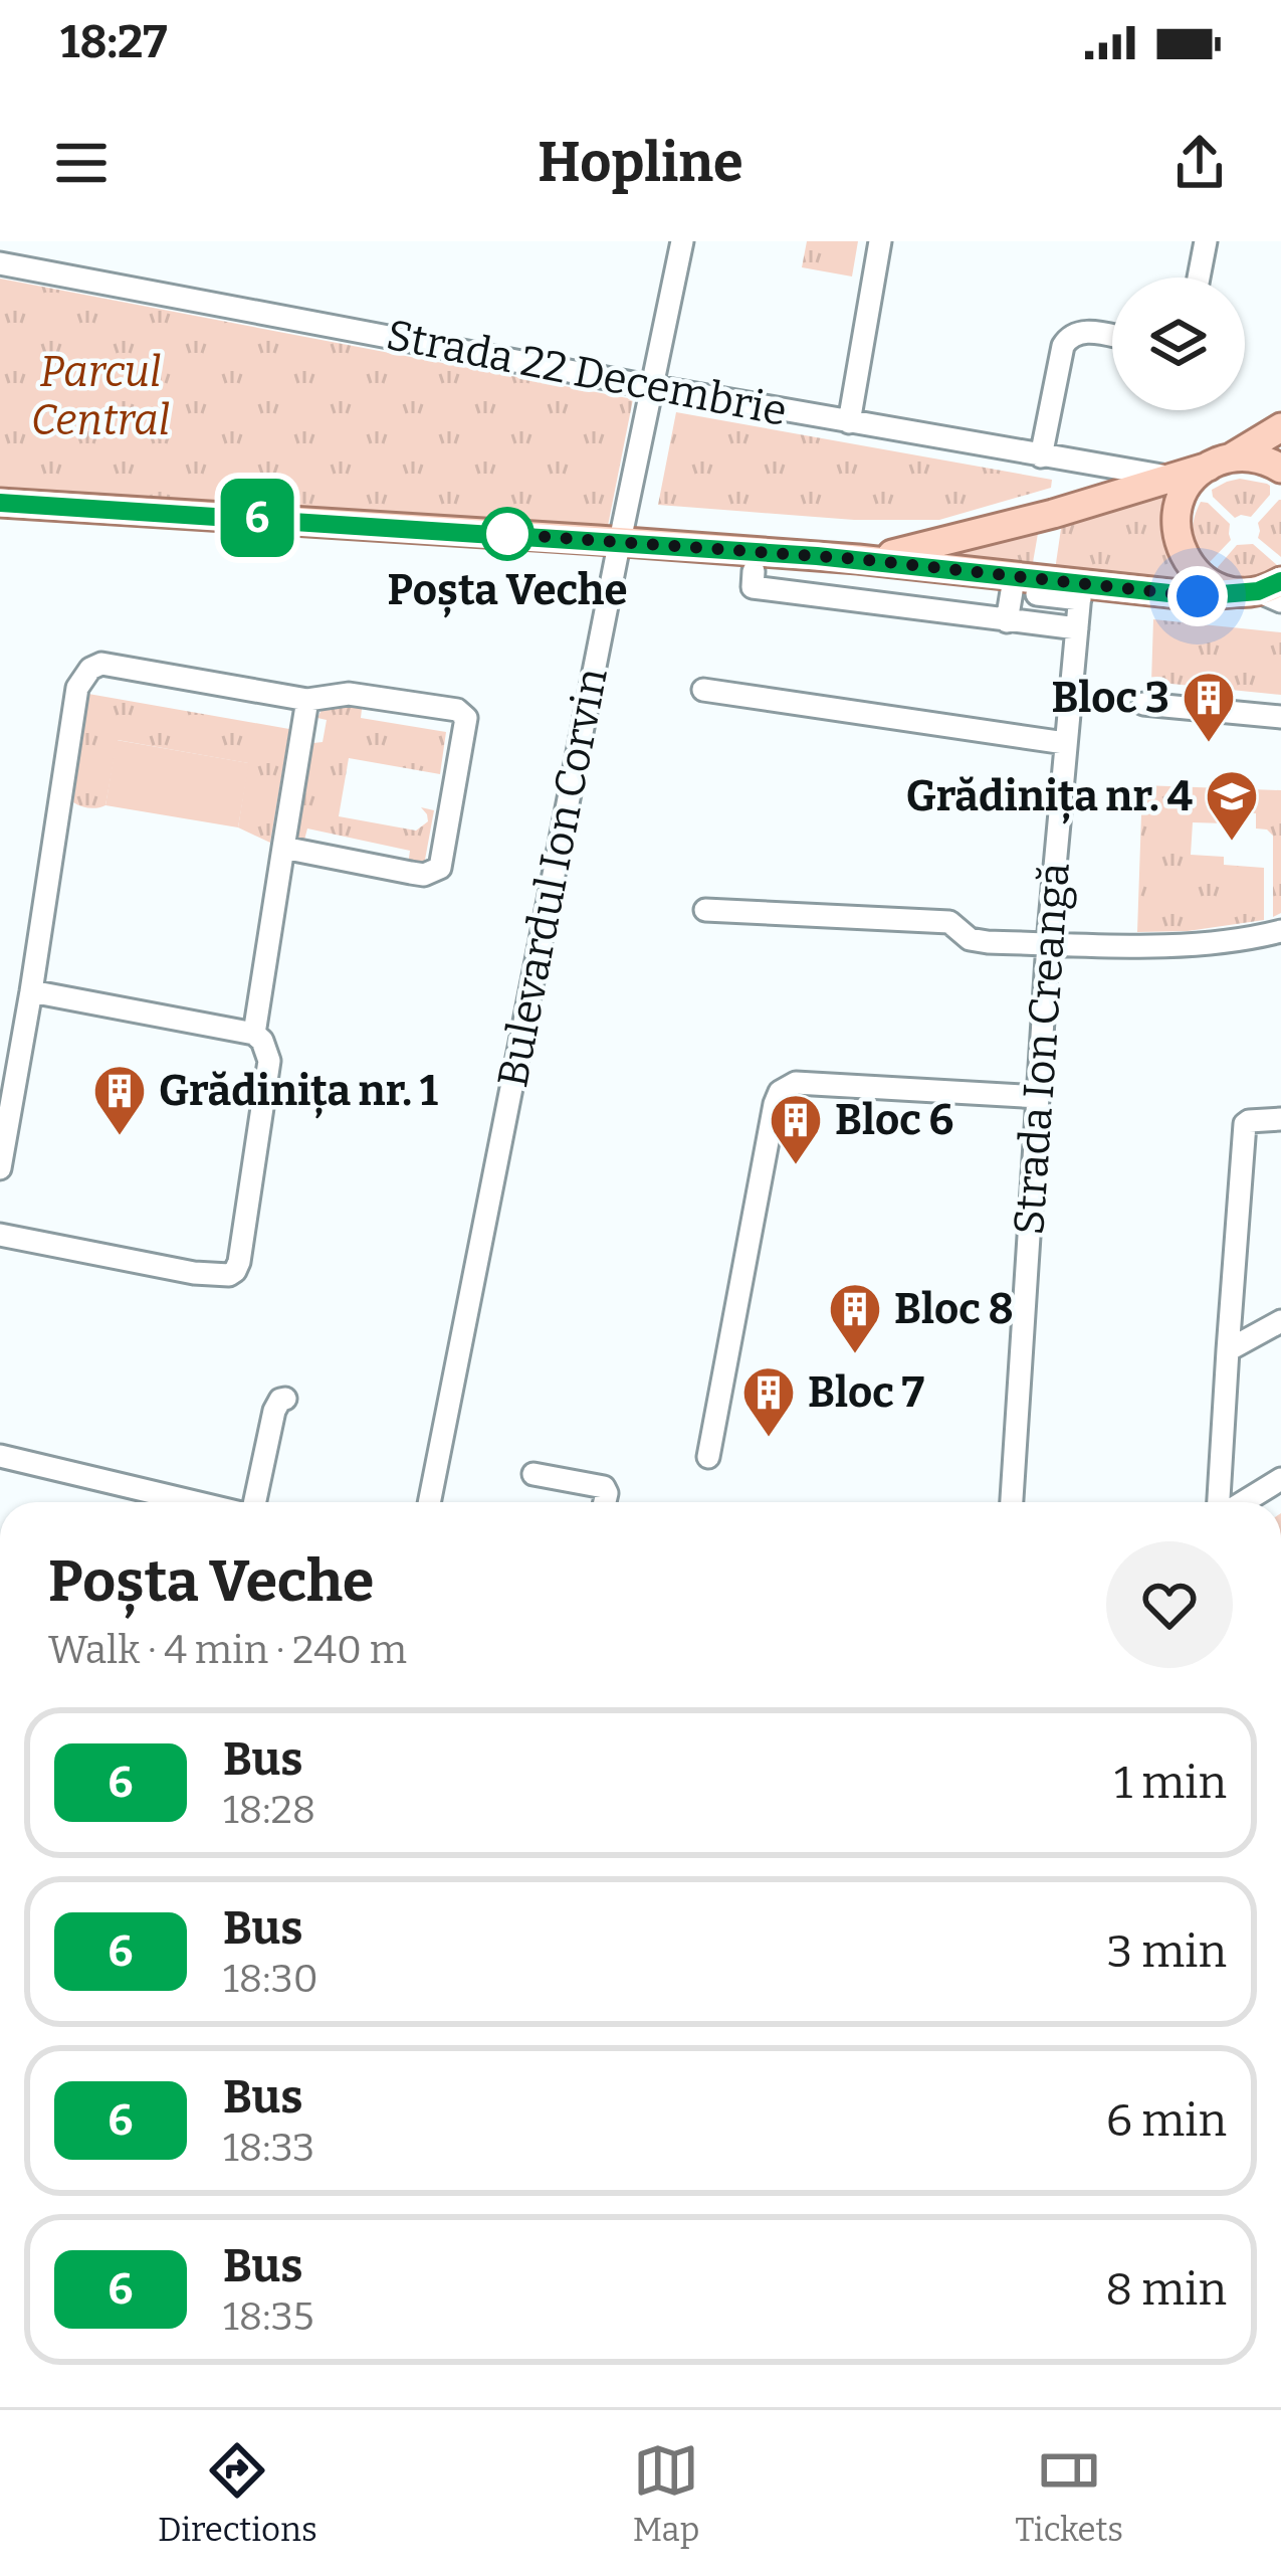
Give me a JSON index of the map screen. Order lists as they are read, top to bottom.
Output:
{
  "streets": {
    "street": ["Strada 22 Decembrie", "Bulevardul Ion Corvin", "Strada Ion Creangă"]
  },
  "crossings": [
    ["Strada 22 Decembrie", "Bulevardul Ion Corvin"]
  ],
  "parks": ["Parcul Central"],
  "places": {
    "other": ["Poșta Veche"],
    "building": [
      "Bloc 3",
      "Grădinița nr. 1",
      "Bloc 6",
      "Bloc 8",
      "Bloc 7"
    ],
    "school or university": ["Grădinița nr. 4"]
  },
  "lines": ["bus line 6"],
  "page": {
    "status": "18:27",
    "header": "Hopline",
    "on_map": "6",
    "heading": ["Poșta Veche", "Walk · 4 min · 240 m"],
    "list": [
      {
        "mark": "6",
        "name": "Bus",
        "note": "18:28",
        "value": "1 min"
      },
      {
        "mark": "6",
        "name": "Bus",
        "note": "18:30",
        "value": "3 min"
      },
      {
        "mark": "6",
        "name": "Bus",
        "note": "18:33",
        "value": "6 min"
      },
      {
        "mark": "6",
        "name": "Bus",
        "note": "18:35",
        "value": "8 min"
      }
    ],
    "tabs": ["Directions", "Map", "Tickets"]
  }
}
